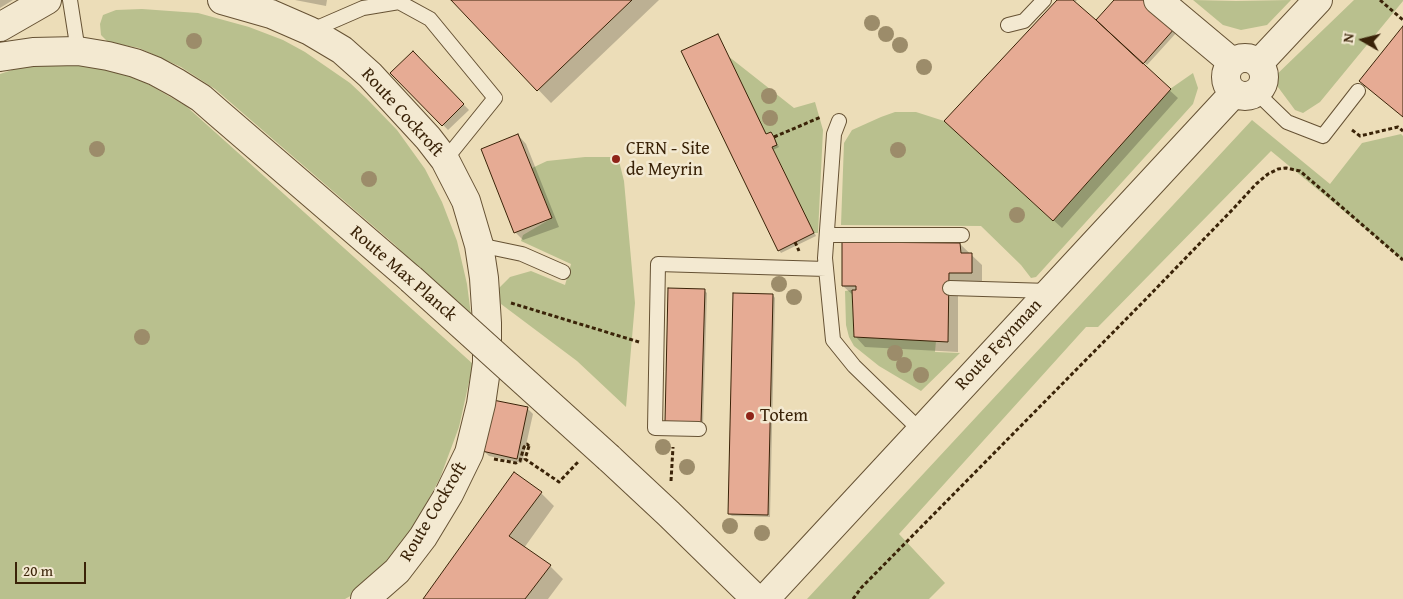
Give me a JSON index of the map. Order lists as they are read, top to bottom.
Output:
{
  "streets": {
    "street": ["Route Cockroft", "Route Max Planck", "Route Feynman"]
  },
  "places": ["CERN - Site de Meyrin", "Totem"],
  "scale_bar": "20 m",
  "north": "left"
}
